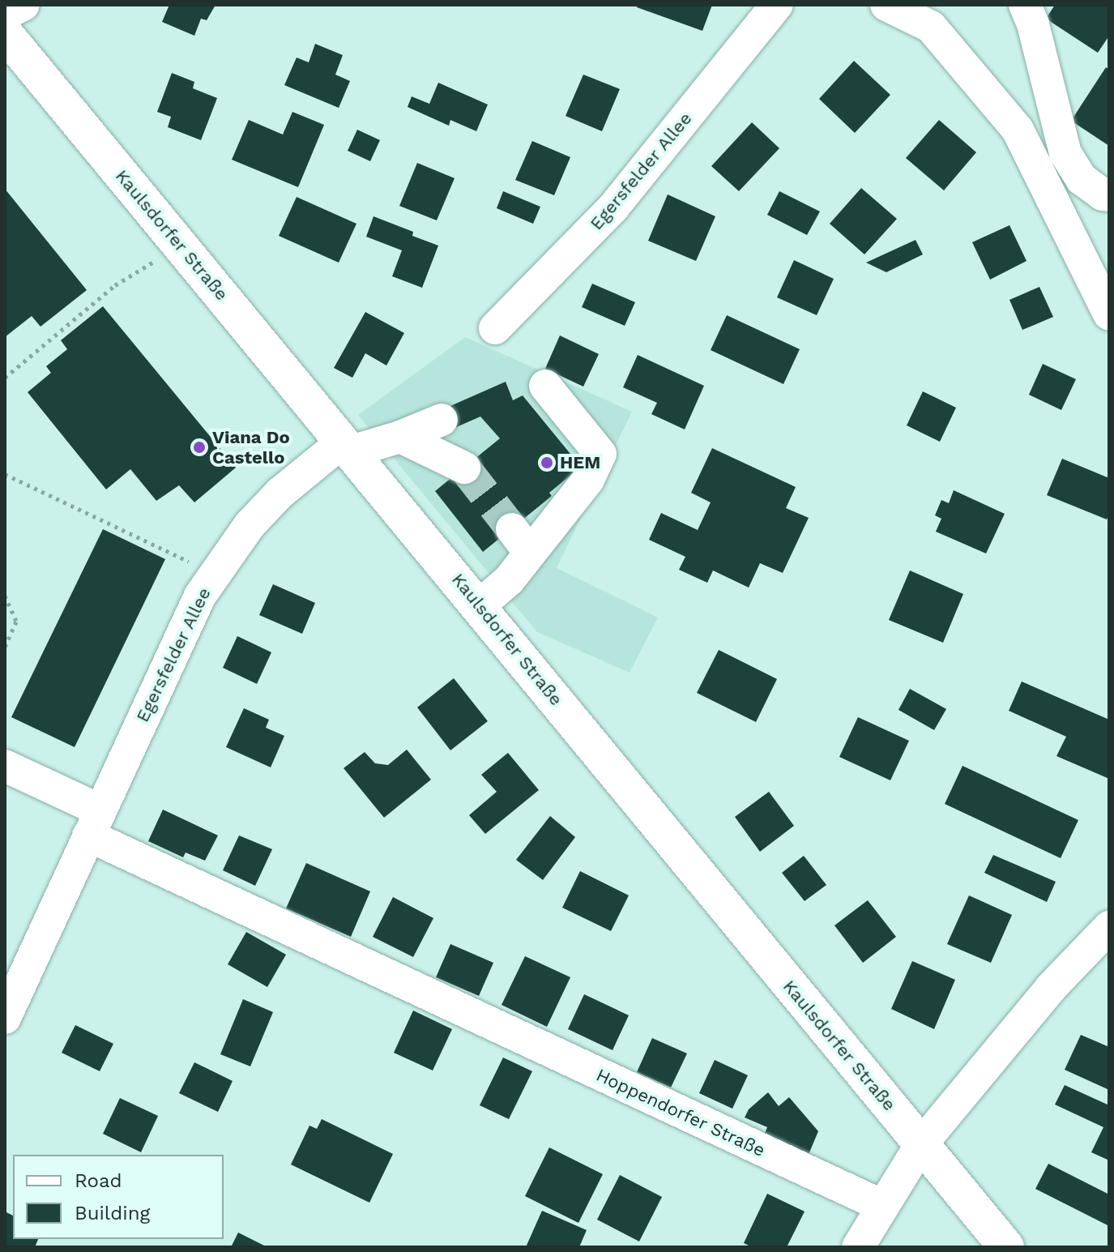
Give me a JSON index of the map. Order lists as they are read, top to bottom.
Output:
{
  "streets": {
    "main road": ["Kaulsdorfer Straße"],
    "street": ["Egersfelder Allee", "Hoppendorfer Straße"]
  },
  "crossings": [
    ["Egersfelder Allee", "Kaulsdorfer Straße"],
    ["Egersfelder Allee", "Hoppendorfer Straße"]
  ],
  "places": ["Viana Do Castello", "HEM"],
  "legend": ["Road", "Building"]
}
